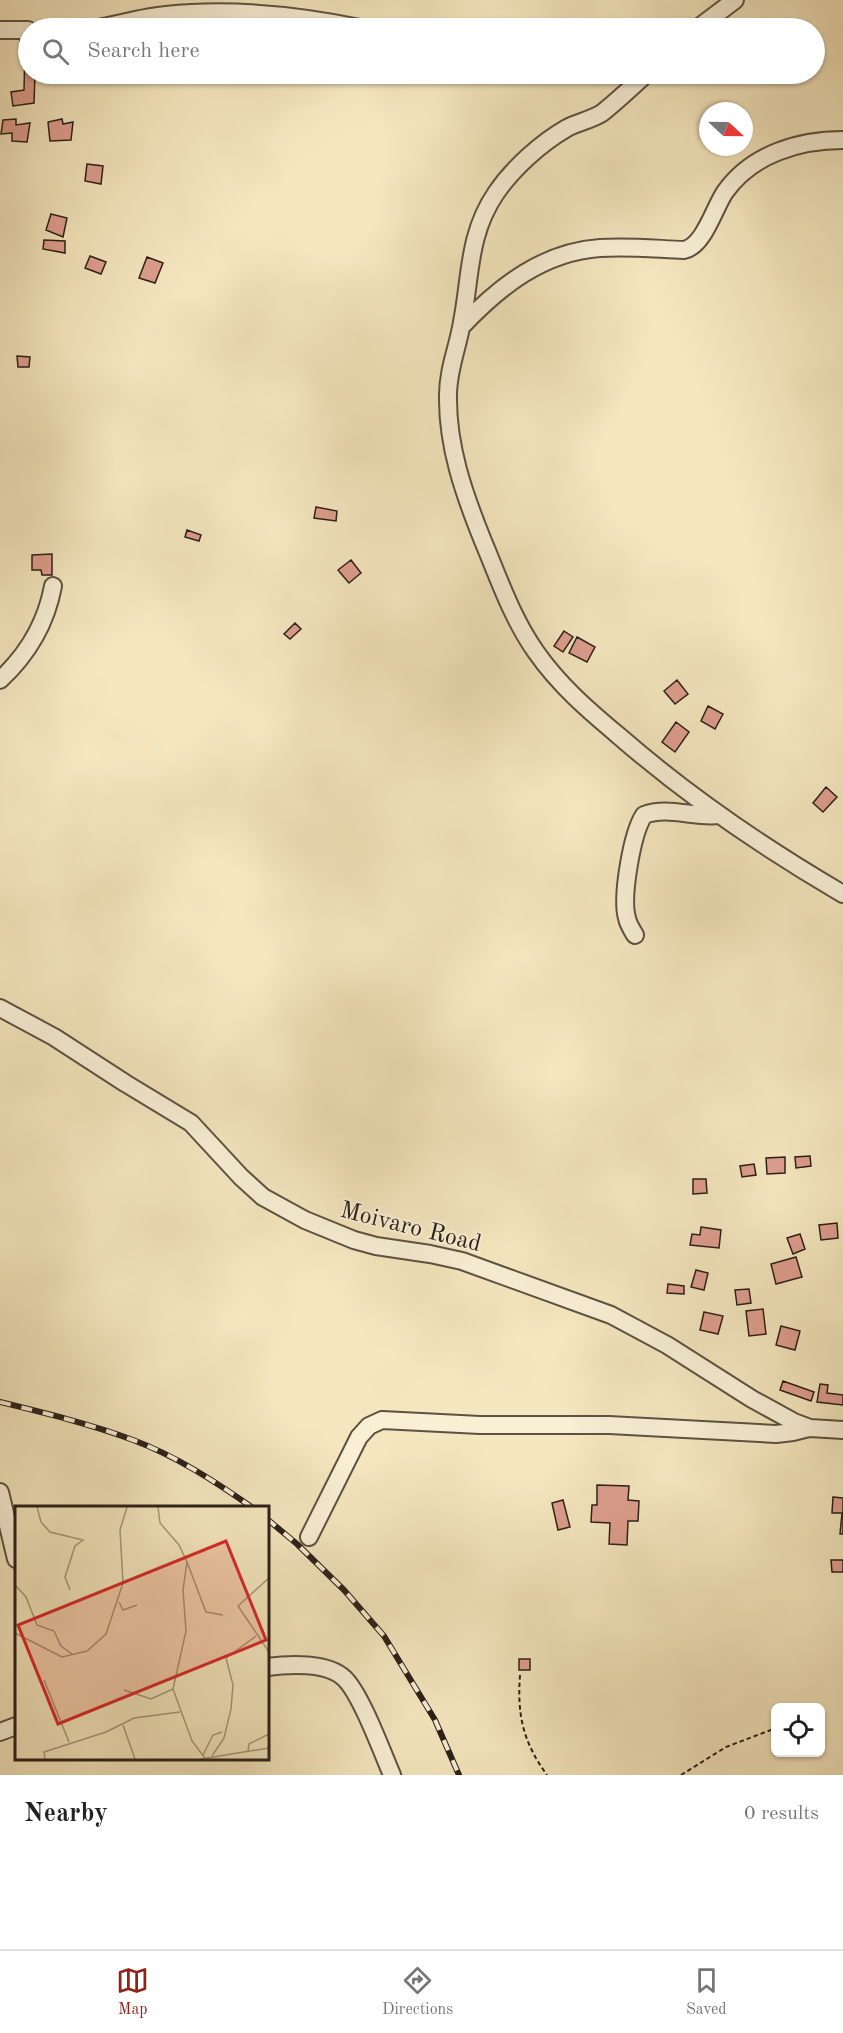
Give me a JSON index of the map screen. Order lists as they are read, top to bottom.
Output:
{
  "streets": {
    "street": ["Moivaro Road"]
  },
  "north": "right",
  "page": {
    "search": "Search here",
    "heading": ["Nearby", "0 results"],
    "nav": ["Map", "Directions", "Saved"]
  }
}
